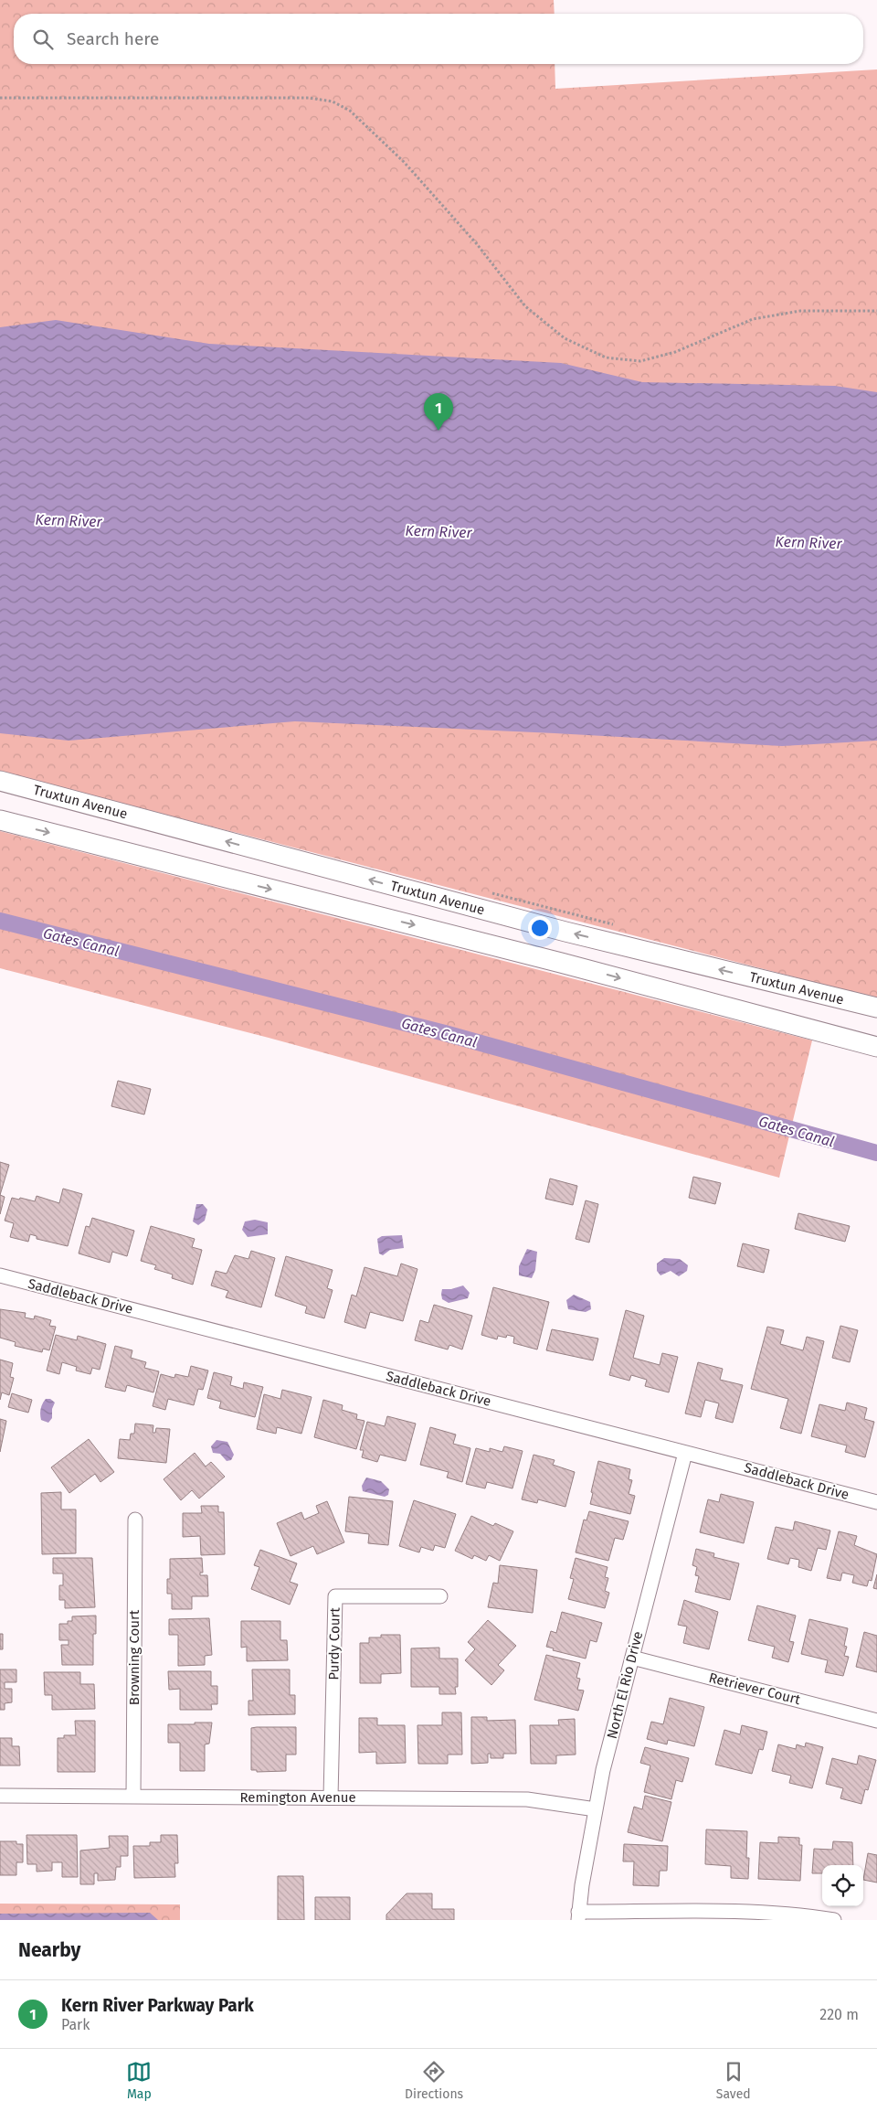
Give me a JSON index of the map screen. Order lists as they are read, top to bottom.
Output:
{
  "streets": {
    "main road": ["Truxtun Avenue"],
    "street": [
      "Saddleback Drive",
      "Purdy Court",
      "Browning Court",
      "North El Rio Drive",
      "Retriever Court",
      "Remington Avenue"
    ]
  },
  "crossings": [
    ["Saddleback Drive", "North El Rio Drive"],
    ["Purdy Court", "Remington Avenue"],
    ["Browning Court", "Remington Avenue"],
    ["North El Rio Drive", "Retriever Court"],
    ["North El Rio Drive", "Remington Avenue"]
  ],
  "water": ["Kern River", "Gates Canal"],
  "page": {
    "search": "Search here",
    "pins": "1",
    "heading": "Nearby",
    "list": [
      {
        "mark": "1",
        "name": "Kern River Parkway Park",
        "note": "Park",
        "value": "220 m"
      }
    ],
    "nav": ["Map", "Directions", "Saved"]
  }
}
